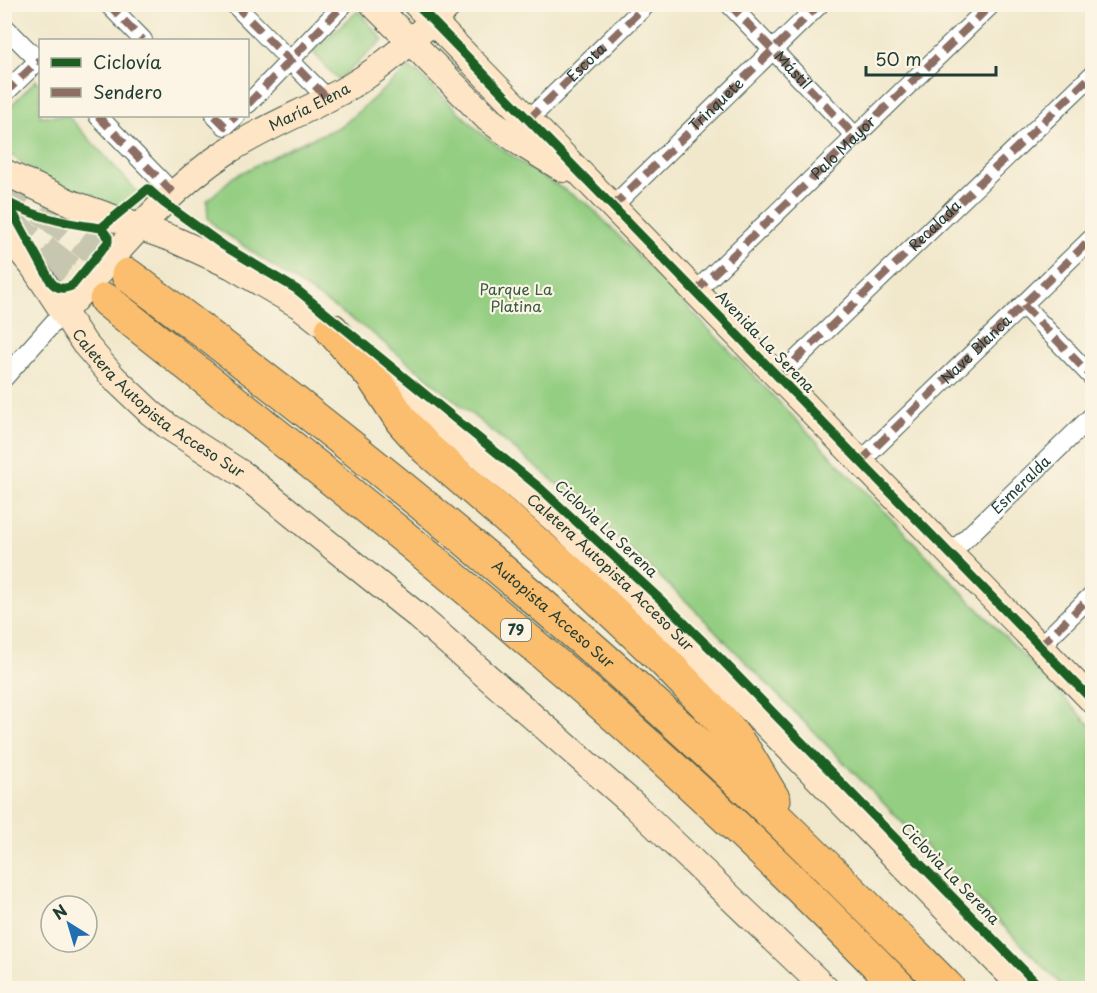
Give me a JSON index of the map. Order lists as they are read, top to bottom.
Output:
{
  "streets": {
    "highway": ["Autopista Acceso Sur", "79"],
    "main road": ["María Elena", "Avenida La Serena", "Caletera Autopista Acceso Sur"],
    "street": [
      "Escota",
      "Mástil",
      "Trinquete",
      "Palo Mayor",
      "Recalada",
      "Nave Blanca",
      "Esmeralda"
    ],
    "cycle path": ["Ciclovìa La Serena"]
  },
  "crossings": [
    ["Escota", "Avenida La Serena"],
    ["Mástil", "Trinquete"],
    ["Mástil", "Palo Mayor"],
    ["Trinquete", "Avenida La Serena"],
    ["María Elena", "Avenida La Serena"],
    ["María Elena", "Caletera Autopista Acceso Sur"],
    ["Palo Mayor", "Avenida La Serena"],
    ["Recalada", "Avenida La Serena"],
    ["Avenida La Serena", "Nave Blanca"],
    ["Avenida La Serena", "Esmeralda"]
  ],
  "parks": ["Parque La Platina"],
  "legend": ["Ciclovía", "Sendero"],
  "scale_bar": "50 m",
  "north": "top left"
}
